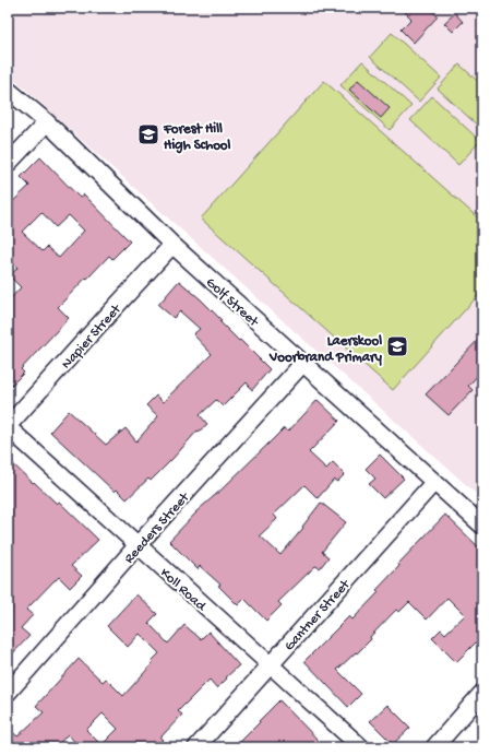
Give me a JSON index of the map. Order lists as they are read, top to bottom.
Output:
{
  "streets": {
    "street": [
      "Golf Street",
      "Napier Street",
      "Reeders Street",
      "Koll Road",
      "Gantner Street"
    ]
  },
  "crossings": [
    ["Golf Street", "Napier Street"],
    ["Golf Street", "Reeders Street"],
    ["Golf Street", "Gantner Street"],
    ["Napier Street", "Koll Road"],
    ["Reeders Street", "Koll Road"],
    ["Koll Road", "Gantner Street"]
  ],
  "places": {
    "school or university": ["Forest Hill High School", "Laerskool Voorbrand Primary"]
  }
}
